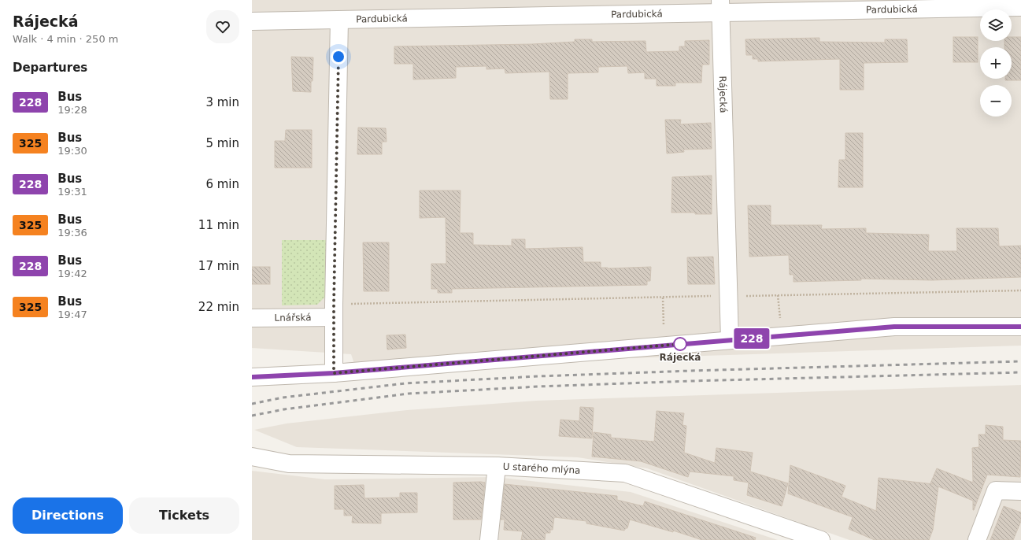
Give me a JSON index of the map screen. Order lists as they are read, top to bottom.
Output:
{
  "streets": {
    "street": [
      "Pardubická",
      "Rájecká",
      "Lnářská",
      "U starého mlýna"
    ]
  },
  "crossings": [
    ["Pardubická", "Rájecká"]
  ],
  "places": ["Rájecká"],
  "lines": ["bus line 228"],
  "page": {
    "heading": [
      ["Rájecká", "Walk · 4 min · 250 m"],
      "Departures"
    ],
    "on_map": "228",
    "map_buttons": ["+", "−"],
    "list": [
      {
        "mark": "228",
        "name": "Bus",
        "note": "19:28",
        "value": "3 min"
      },
      {
        "mark": "325",
        "name": "Bus",
        "note": "19:30",
        "value": "5 min"
      },
      {
        "mark": "228",
        "name": "Bus",
        "note": "19:31",
        "value": "6 min"
      },
      {
        "mark": "325",
        "name": "Bus",
        "note": "19:36",
        "value": "11 min"
      },
      {
        "mark": "228",
        "name": "Bus",
        "note": "19:42",
        "value": "17 min"
      },
      {
        "mark": "325",
        "name": "Bus",
        "note": "19:47",
        "value": "22 min"
      }
    ],
    "buttons": ["Directions", "Tickets"]
  }
}
